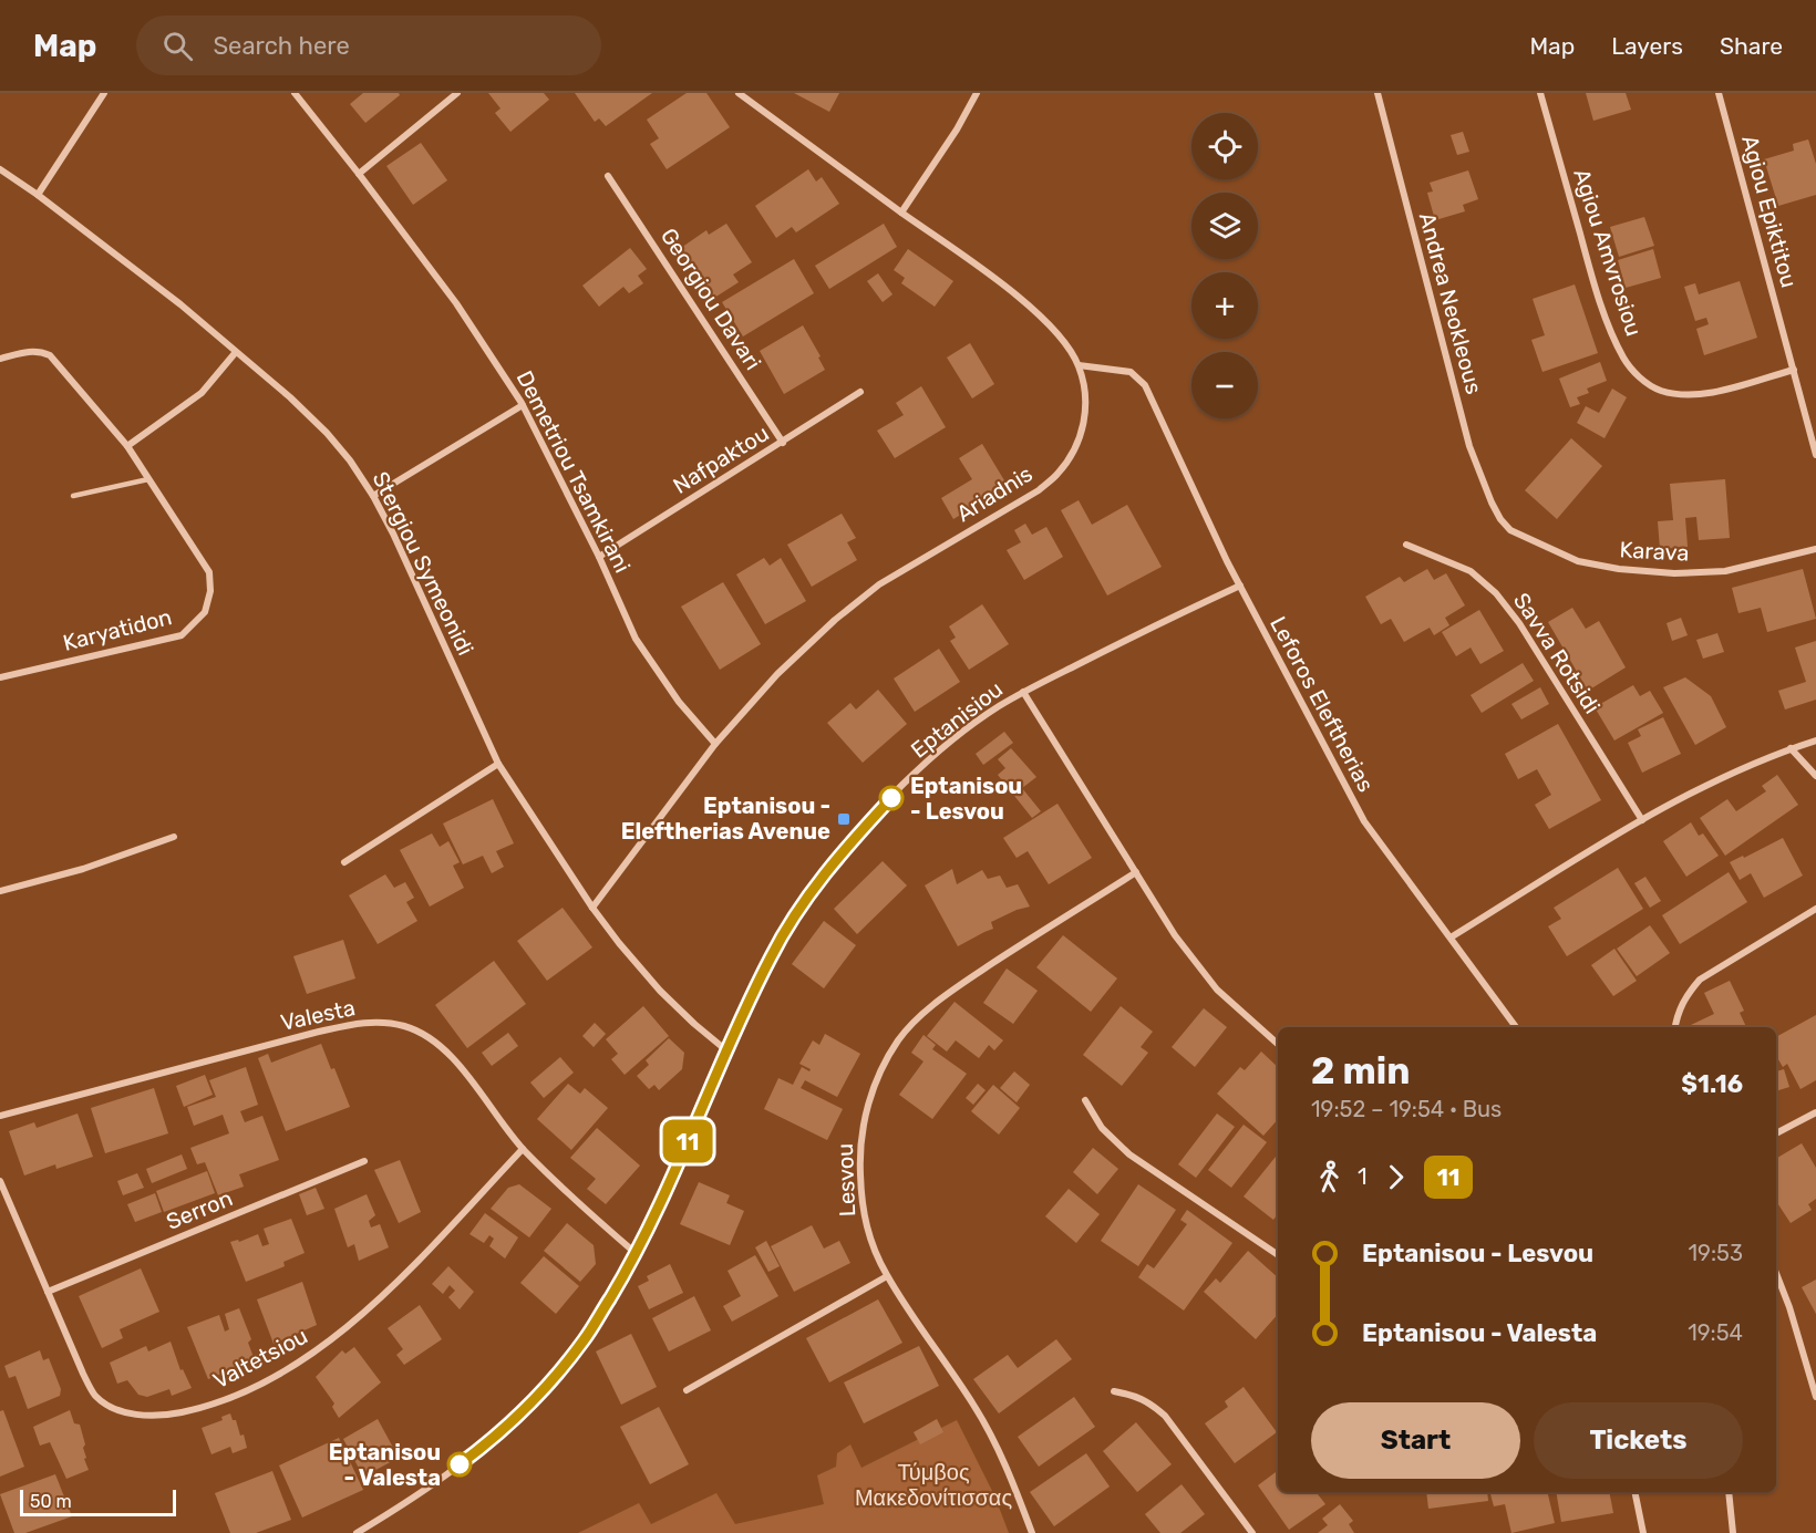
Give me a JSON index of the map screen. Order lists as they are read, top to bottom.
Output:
{
  "streets": {
    "street": [
      "Agiou Epiktitou",
      "Agiou Amvrosiou",
      "Georgiou Davari",
      "Andrea Neokleous",
      "Nafpaktou",
      "Demetriou Tsamkirani",
      "Ariadnis",
      "Karava",
      "Stergiou Symeonidi",
      "Karyatidon",
      "Savva Rotsidi",
      "Leforos Eleftherias",
      "Eptanisiou",
      "Valesta",
      "Lesvou",
      "Serron",
      "Valtetsiou"
    ]
  },
  "crossings": [
    ["Agiou Epiktitou", "Agiou Amvrosiou"],
    ["Georgiou Davari", "Nafpaktou"],
    ["Andrea Neokleous", "Karava"],
    ["Nafpaktou", "Demetriou Tsamkirani"],
    ["Demetriou Tsamkirani", "Ariadnis"],
    ["Ariadnis", "Stergiou Symeonidi"],
    ["Ariadnis", "Leforos Eleftherias"],
    ["Stergiou Symeonidi", "Eptanisiou"],
    ["Leforos Eleftherias", "Eptanisiou"],
    ["Eptanisiou", "Valesta"],
    ["Valesta", "Valtetsiou"],
    ["Serron", "Valtetsiou"]
  ],
  "parks": ["Τύμβος Μακεδονίτισσας"],
  "places": {
    "other": ["Eptanisou - Lesvou", "Eptanisou - Valesta"],
    "transit": ["Eptanisou - Eleftherias Avenue"]
  },
  "lines": ["bus line 11"],
  "scale_bar": "50 m",
  "page": {
    "header": "Map",
    "search": "Search here",
    "nav": ["Map", "Layers", "Share"],
    "on_map": "11",
    "map_buttons": ["+", "−"],
    "heading": ["2 min", "19:52 – 19:54 · Bus", "$1.16"],
    "legs": ["1", "11"],
    "list": [
      {
        "name": "Eptanisou - Lesvou",
        "value": "19:53"
      },
      {
        "name": "Eptanisou - Valesta",
        "value": "19:54"
      }
    ],
    "buttons": ["Start", "Tickets"],
    "scale": "50 m"
  }
}
